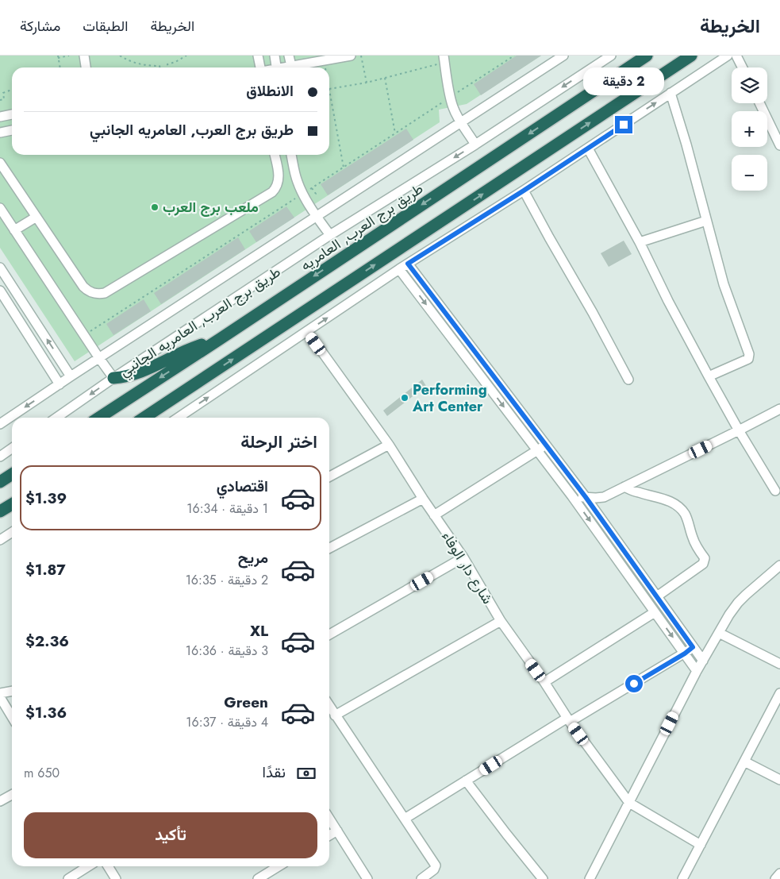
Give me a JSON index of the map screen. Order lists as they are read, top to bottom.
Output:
{
  "streets": {
    "highway": ["طريق برج العرب, العامريه"],
    "street": ["طريق برج العرب, العامريه الجانبي", "شارع دار الوفاء"]
  },
  "places": ["ملعب برج العرب", "Performing Art Center"],
  "page": {
    "header": "الخريطة",
    "nav": ["الخريطة", "الطبقات", "مشاركة"],
    "map_buttons": ["+", "−"],
    "bubble": "2 دقيقة",
    "banner": ["الانطلاق", "طريق برج العرب, العامريه الجانبي"],
    "heading": "اختر الرحلة",
    "list": [
      {
        "name": "اقتصادي",
        "note": "1 دقيقة · 16:34",
        "value": "$1.39"
      },
      {
        "name": "مريح",
        "note": "2 دقيقة · 16:35",
        "value": "$1.87"
      },
      {
        "name": "XL",
        "note": "3 دقيقة · 16:36",
        "value": "$2.36"
      },
      {
        "name": "Green",
        "note": "4 دقيقة · 16:37",
        "value": "$1.36"
      }
    ],
    "pay": ["نقدًا", "650 m"],
    "buttons": "تأكيد"
  }
}
